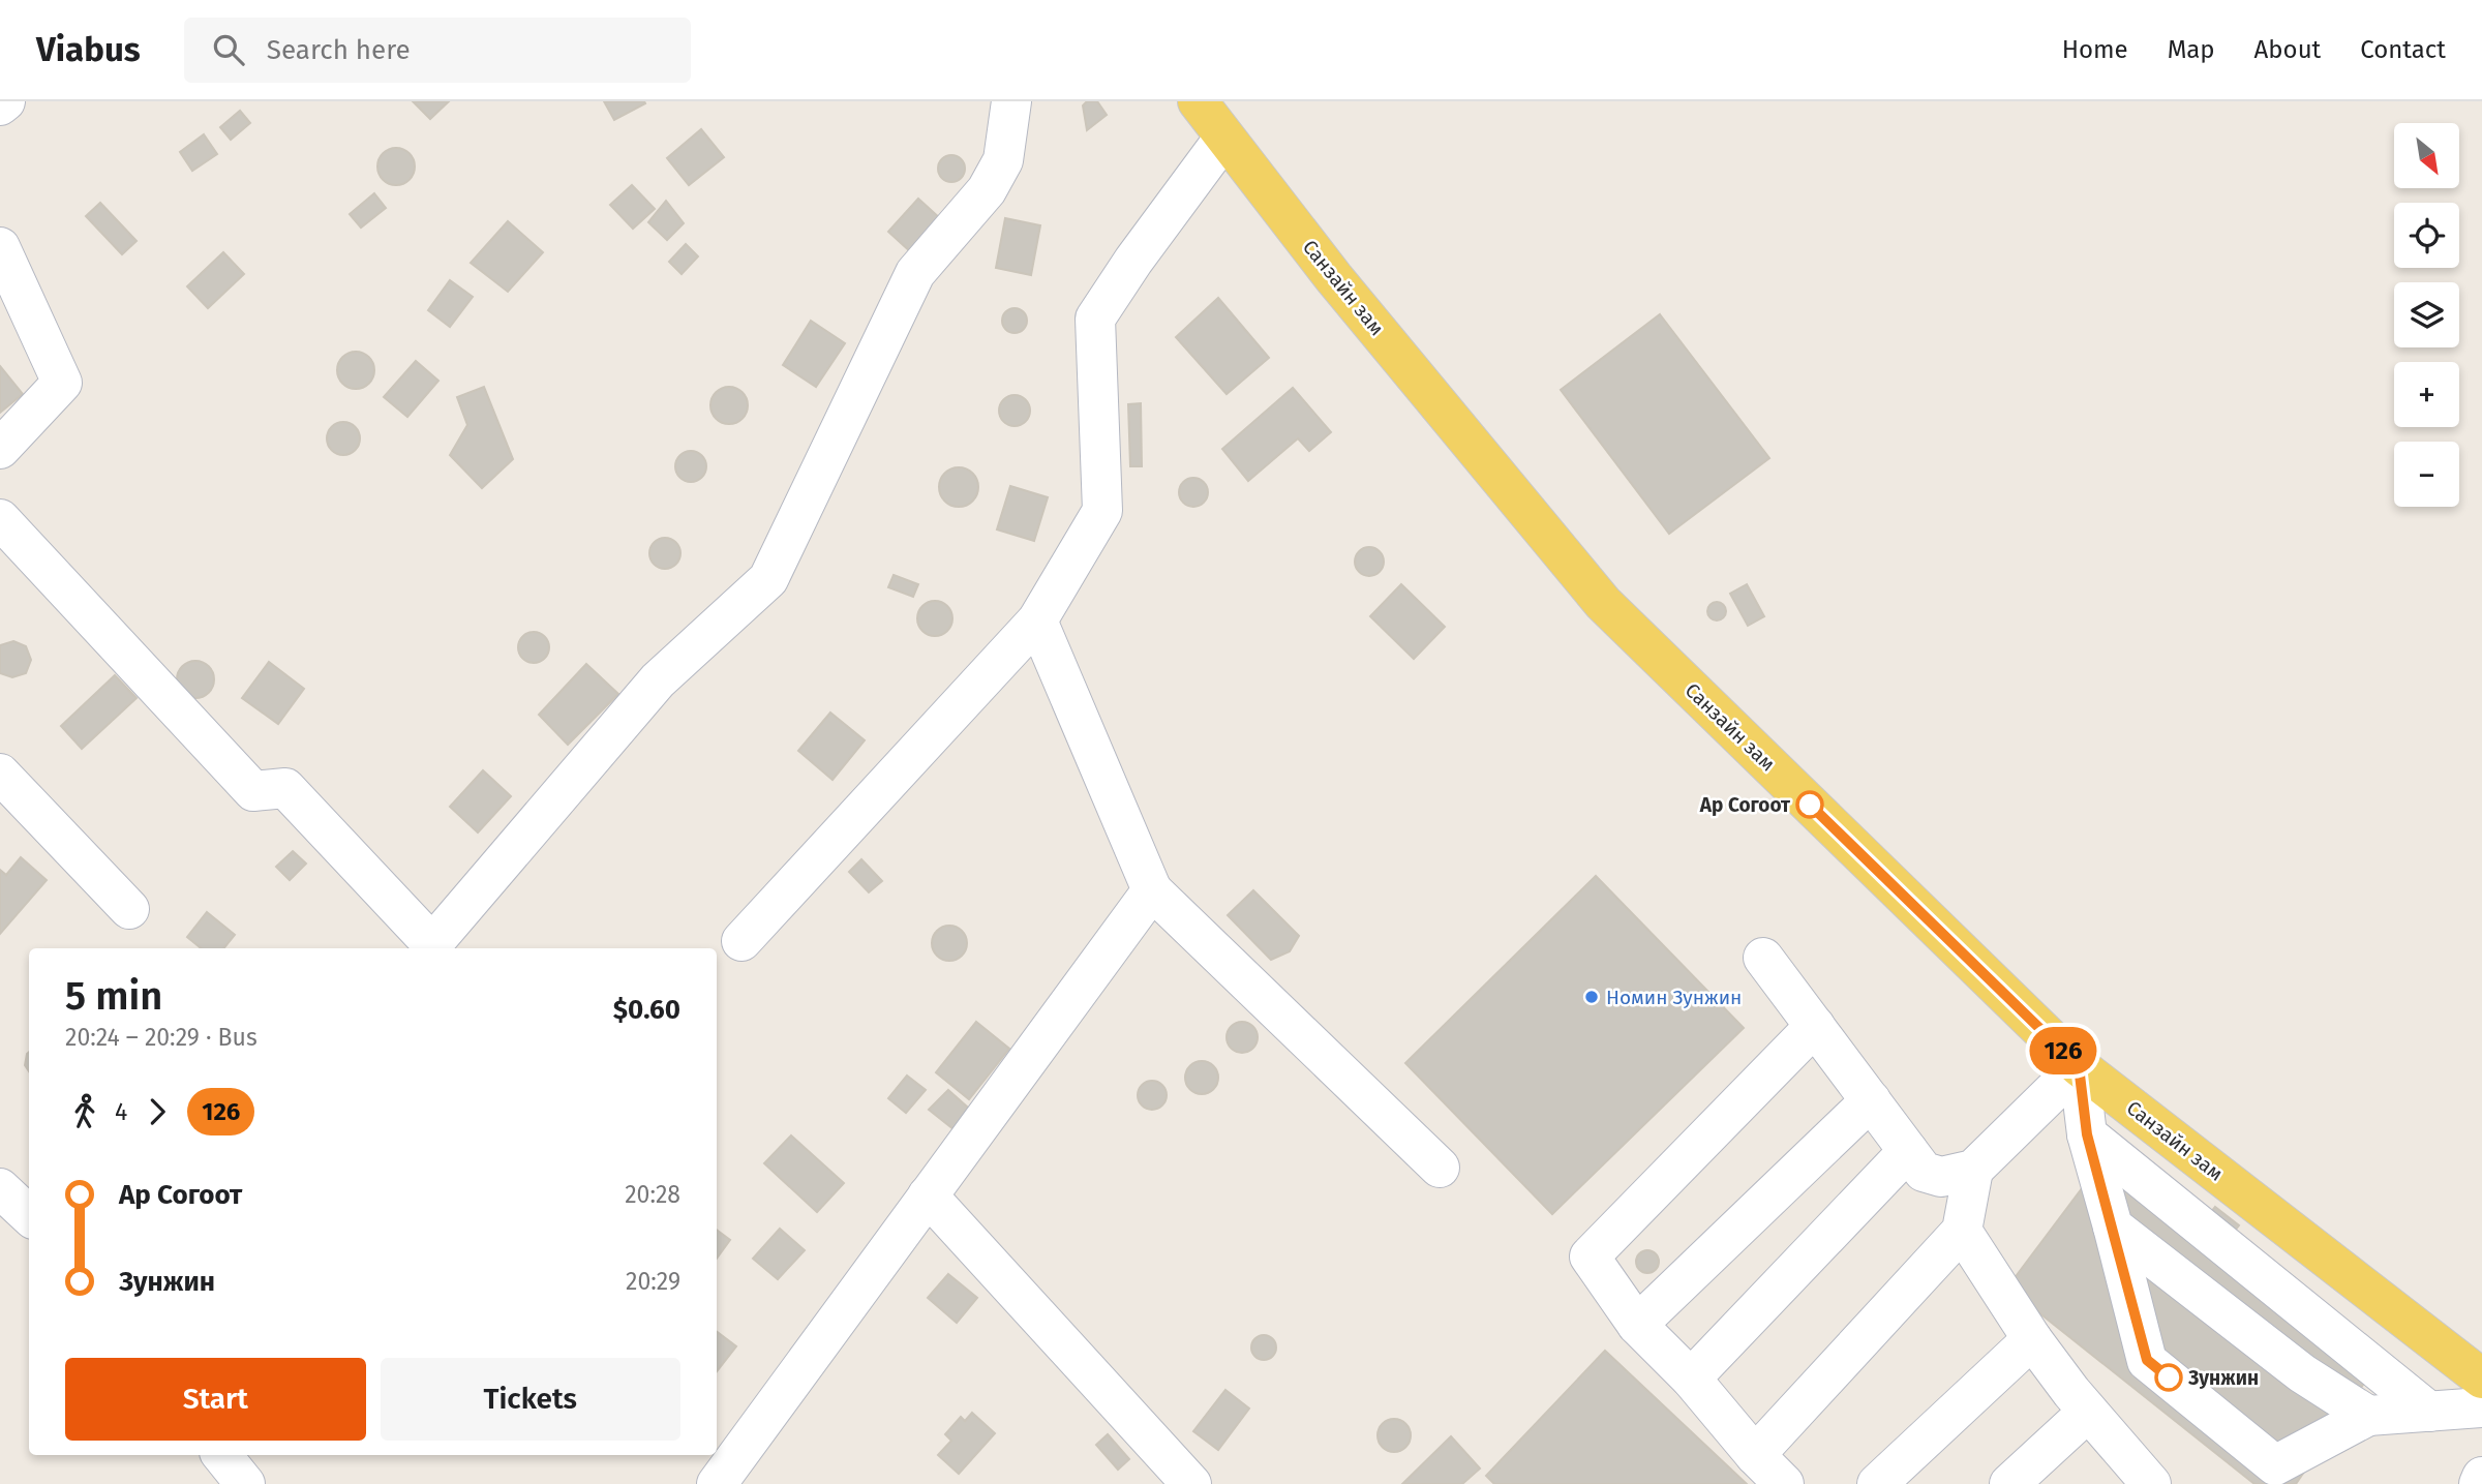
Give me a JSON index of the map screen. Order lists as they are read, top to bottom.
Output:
{
  "streets": {
    "main road": ["Санзайн зам"]
  },
  "places": ["Ар Согоот", "Номин Зунжин", "Зунжин"],
  "lines": ["bus line 126"],
  "north": "bottom right",
  "page": {
    "header": "Viabus",
    "search": "Search here",
    "nav": [
      "Home",
      "Map",
      "About",
      "Contact"
    ],
    "on_map": "126",
    "map_buttons": ["+", "−"],
    "heading": ["5 min", "20:24 – 20:29 · Bus", "$0.60"],
    "legs": ["4", "126"],
    "list": [
      {
        "name": "Ар Согоот",
        "value": "20:28"
      },
      {
        "name": "Зунжин",
        "value": "20:29"
      }
    ],
    "buttons": ["Start", "Tickets"]
  }
}
